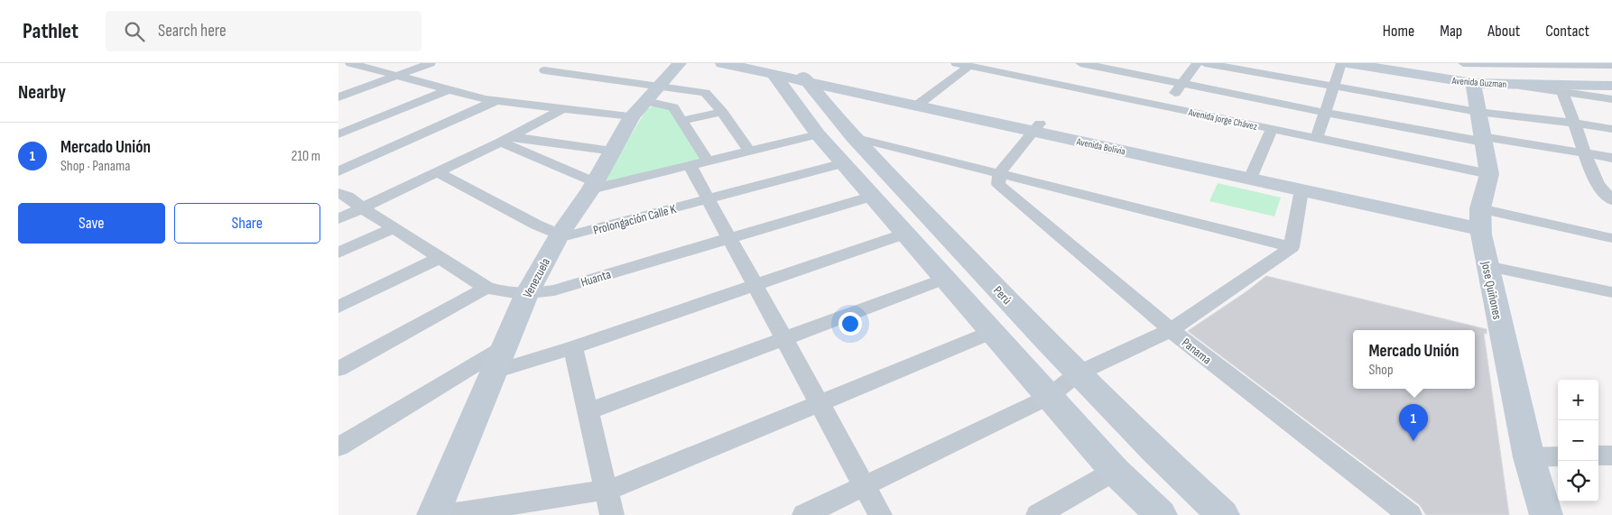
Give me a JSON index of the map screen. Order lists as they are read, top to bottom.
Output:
{
  "streets": {
    "street": [
      "Avenida Guzman",
      "Avenida Jorge Chávez",
      "Avenida Bolivia",
      "Prolongación Calle K",
      "Venezuela",
      "Huanta",
      "Jose Quiñones",
      "Perú",
      "Panama"
    ]
  },
  "crossings": [
    ["Avenida Guzman", "Jose Quiñones"],
    ["Avenida Jorge Chávez", "Jose Quiñones"],
    ["Avenida Bolivia", "Jose Quiñones"],
    ["Avenida Bolivia", "Perú"],
    ["Prolongación Calle K", "Venezuela"],
    ["Venezuela", "Huanta"]
  ],
  "page": {
    "header": "Pathlet",
    "search": "Search here",
    "nav": [
      "Home",
      "Map",
      "About",
      "Contact"
    ],
    "heading": "Nearby",
    "list": [
      {
        "mark": "1",
        "name": "Mercado Unión",
        "note": "Shop · Panama",
        "value": "210 m"
      }
    ],
    "buttons": ["Save", "Share"],
    "popup": ["Mercado Unión", "Shop"],
    "map_buttons": ["+", "−"],
    "pins": "1"
  }
}
